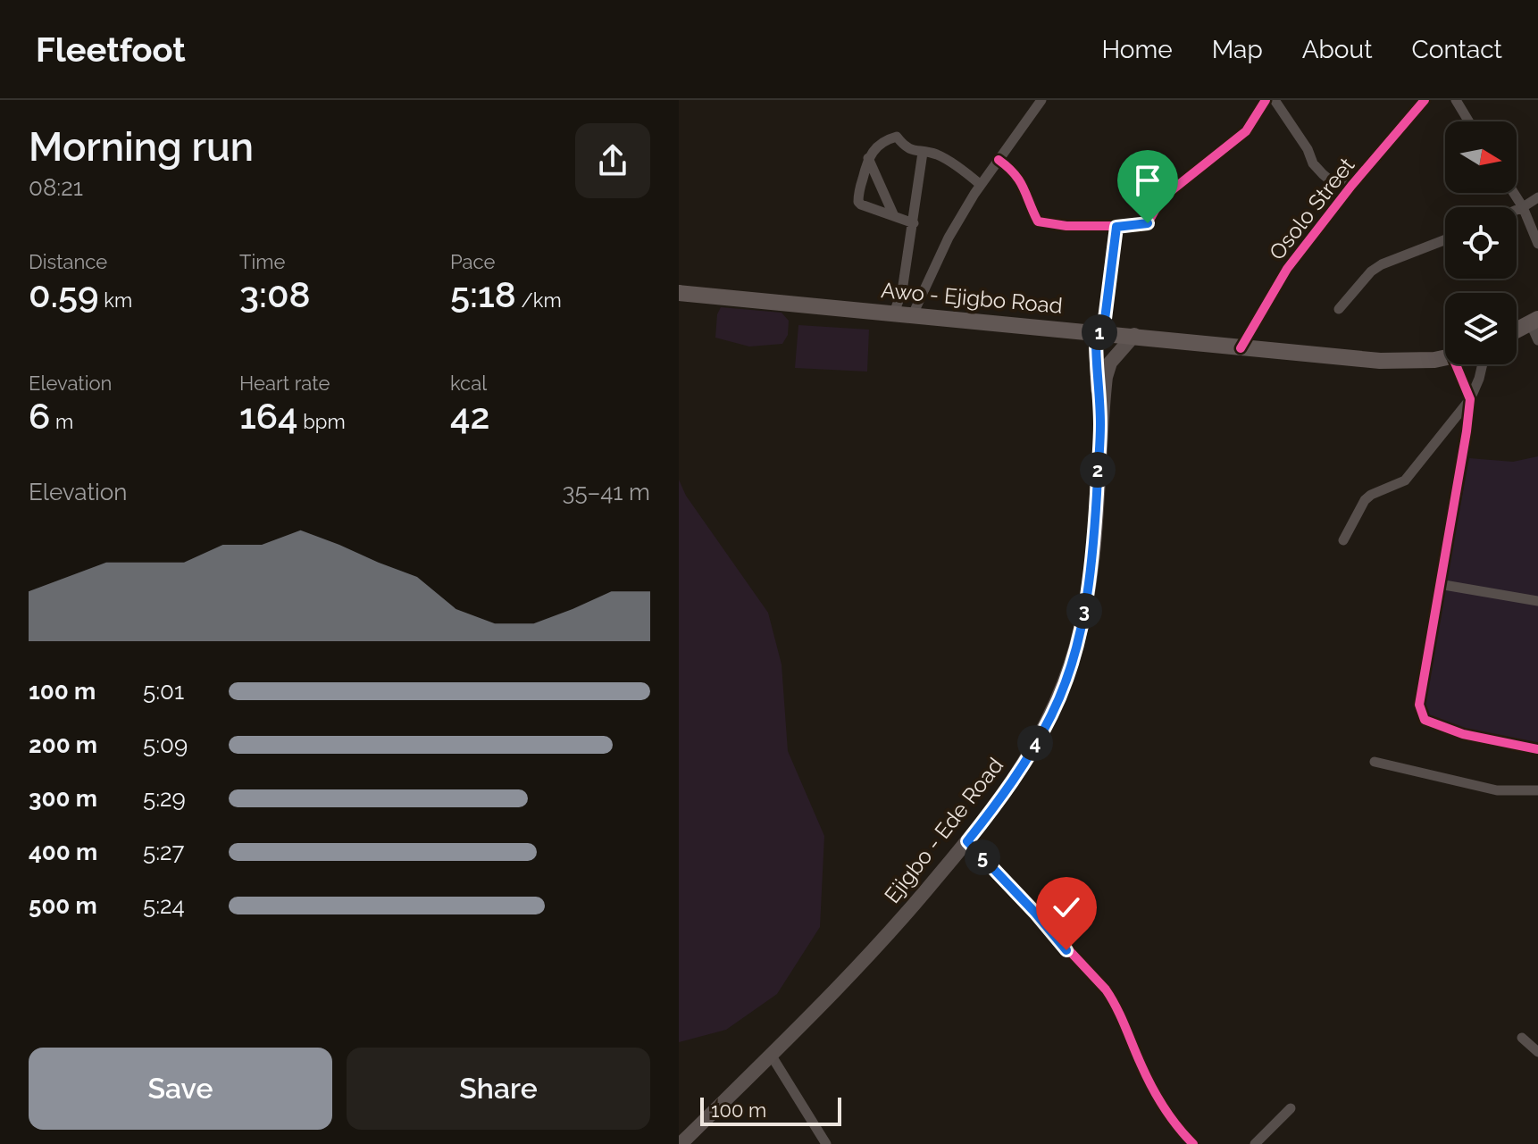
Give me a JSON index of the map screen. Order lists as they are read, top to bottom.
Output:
{
  "streets": {
    "main road": ["Awo - Ejigbo Road", "Ejigbo - Ede Road"],
    "street": ["Osolo Street"]
  },
  "crossings": [
    ["Osolo Street", "Awo - Ejigbo Road"],
    ["Awo - Ejigbo Road", "Ejigbo - Ede Road"]
  ],
  "scale_bar": "100 m",
  "north": "right",
  "page": {
    "header": "Fleetfoot",
    "nav": [
      "Home",
      "Map",
      "About",
      "Contact"
    ],
    "heading": ["Morning run", "08:21"],
    "stats": [
      ["Distance", "0.59 km"],
      ["Time", "3:08"],
      ["Pace", "5:18 /km"],
      ["Elevation", "6 m"],
      ["Heart rate", "164 bpm"],
      ["kcal", "42"]
    ],
    "pins": [
      "1",
      "2",
      "3",
      "4",
      "5"
    ],
    "chart": ["Elevation", "35–41 m"],
    "list": [
      {
        "name": "100 m",
        "note": "5:01"
      },
      {
        "name": "200 m",
        "note": "5:09"
      },
      {
        "name": "300 m",
        "note": "5:29"
      },
      {
        "name": "400 m",
        "note": "5:27"
      },
      {
        "name": "500 m",
        "note": "5:24"
      }
    ],
    "buttons": ["Save", "Share"],
    "scale": "100 m"
  }
}
